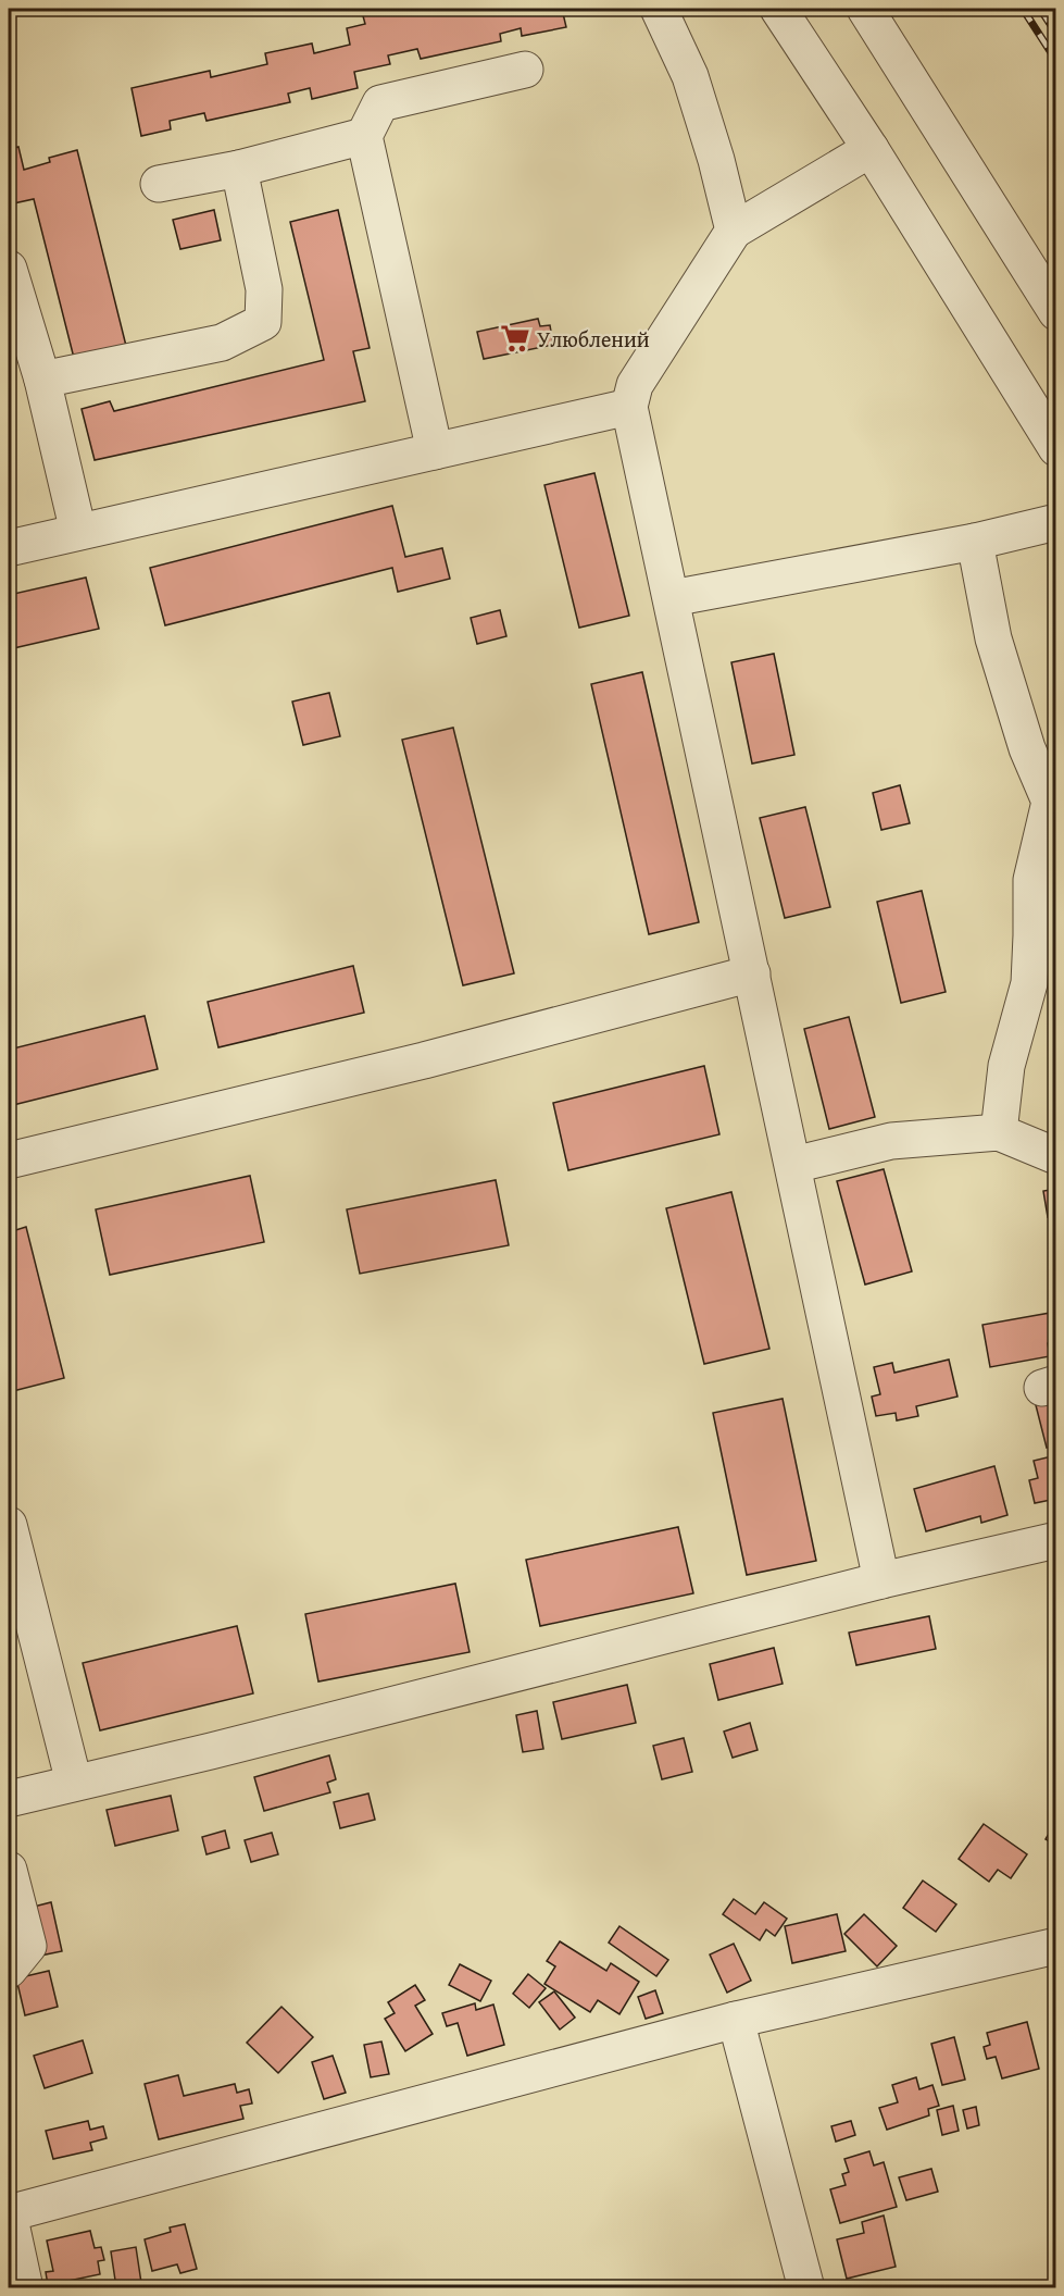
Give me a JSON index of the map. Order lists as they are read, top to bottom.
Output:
{
  "places": {
    "supermarket": ["Улюблений"]
  }
}
